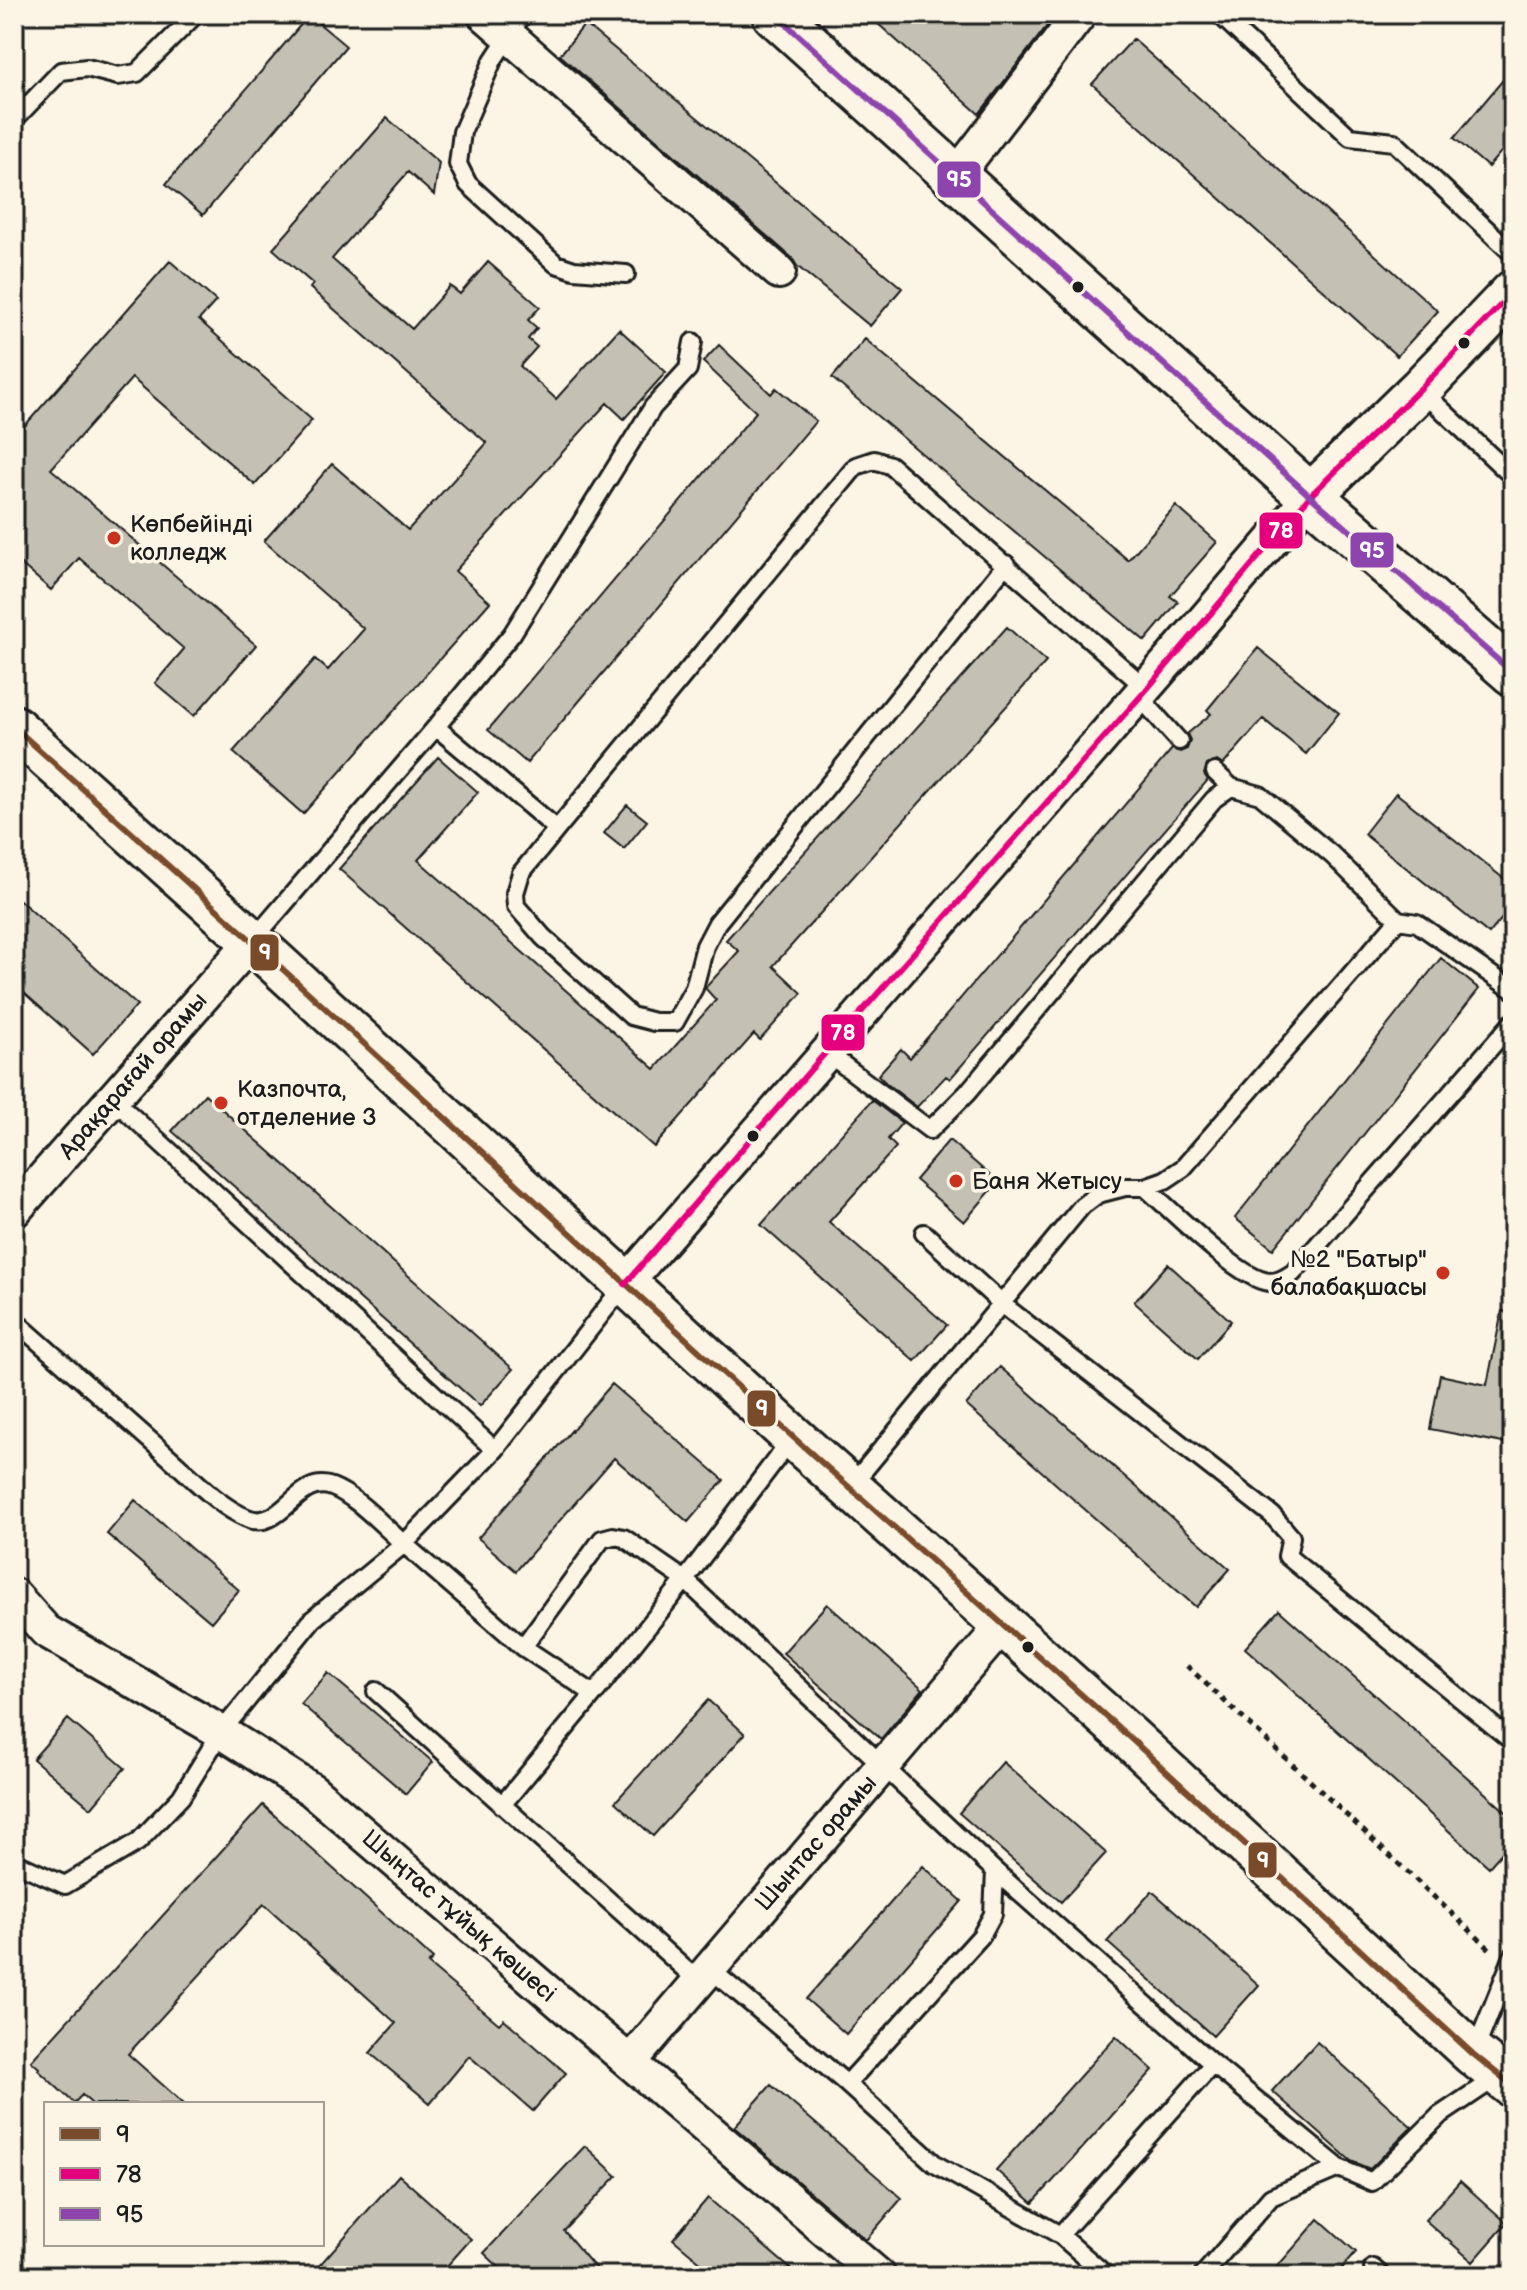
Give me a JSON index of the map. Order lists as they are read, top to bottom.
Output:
{
  "streets": {
    "street": ["Арақарағай орамы", "Шынтас орамы", "Шыңтас тұйық көшесі"]
  },
  "crossings": [
    ["Шынтас орамы", "Шыңтас тұйық көшесі"]
  ],
  "places": [
    "Көпбейінді колледж",
    "Казпочта, отделение 3",
    "Баня Жетысу",
    "№2 \"Батыр\" балабақшасы"
  ],
  "lines": ["transit line 95", "transit line 78", "transit line 9"],
  "legend": ["9", "78", "95"]
}
